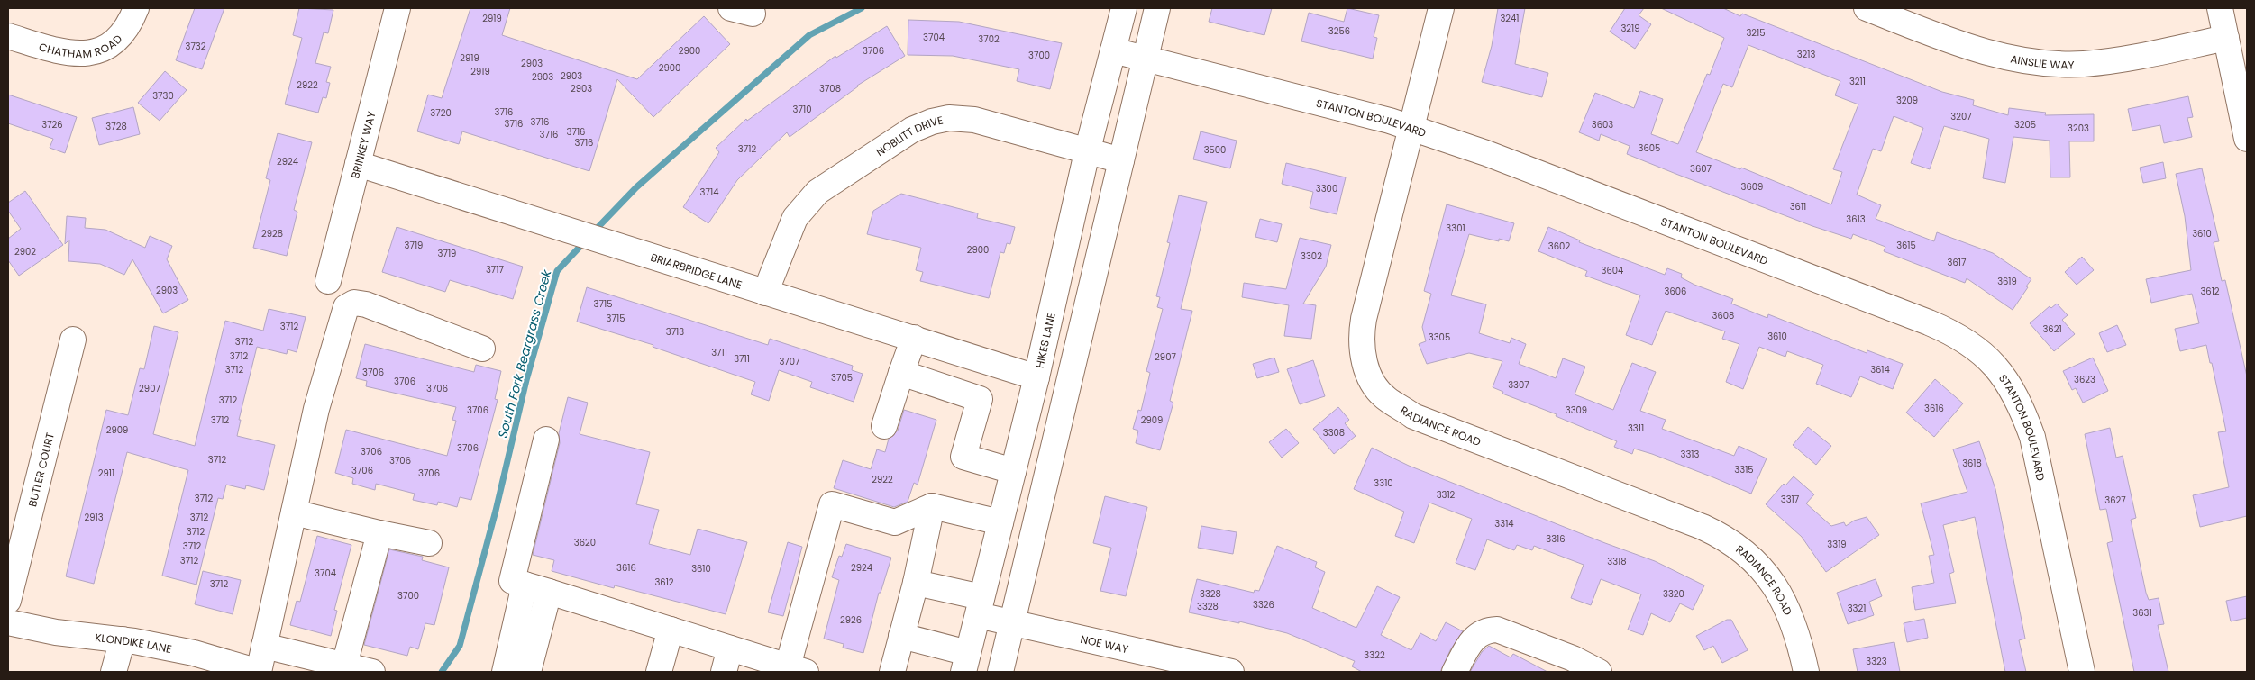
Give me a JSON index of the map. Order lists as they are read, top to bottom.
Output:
{
  "streets": {
    "street": [
      "CHATHAM ROAD",
      "AINSLIE WAY",
      "STANTON BOULEVARD",
      "NOBLITT DRIVE",
      "BRINKEY WAY",
      "BRIARBRIDGE LANE",
      "HIKES LANE",
      "RADIANCE ROAD",
      "BUTLER COURT",
      "KLONDIKE LANE",
      "NOE WAY"
    ]
  },
  "crossings": [
    ["STANTON BOULEVARD", "HIKES LANE"],
    ["STANTON BOULEVARD", "RADIANCE ROAD"],
    ["NOBLITT DRIVE", "BRIARBRIDGE LANE"],
    ["NOBLITT DRIVE", "HIKES LANE"],
    ["BRINKEY WAY", "BRIARBRIDGE LANE"],
    ["BRIARBRIDGE LANE", "HIKES LANE"],
    ["HIKES LANE", "NOE WAY"]
  ],
  "water": ["South Fork Beargrass Creek"],
  "house_numbers": [
    "2919",
    "3241",
    "3219",
    "3256",
    "3215",
    "3704",
    "3702",
    "3732",
    "2900",
    "3706",
    "3213",
    "3700",
    "2919",
    "2903",
    "2900",
    "2919",
    "2903",
    "2903",
    "3211",
    "2922",
    "2903",
    "3708",
    "3730",
    "3209",
    "3710",
    "3716",
    "3720",
    "3207",
    "3716",
    "3716",
    "3726",
    "3603",
    "3205",
    "3728",
    "3203",
    "3716",
    "3716",
    "3716",
    "3605",
    "3712",
    "3500",
    "2924",
    "3607",
    "3609",
    "3300",
    "3714",
    "3611",
    "3613",
    "3301",
    "2928",
    "3610",
    "3719",
    "3615",
    "3602",
    "2900",
    "2902",
    "3719",
    "3302",
    "3617",
    "3717",
    "3604",
    "3619",
    "2903",
    "3606",
    "3612",
    "3715",
    "3608",
    "3715",
    "3712",
    "3621",
    "3713",
    "3610",
    "3305",
    "3712",
    "3711",
    "3712",
    "2907",
    "3711",
    "3707",
    "3712",
    "3614",
    "3706",
    "3705",
    "3623",
    "3706",
    "3307",
    "2907",
    "3706",
    "3712",
    "3616",
    "3706",
    "3309",
    "3712",
    "2909",
    "3311",
    "2909",
    "3308",
    "3706",
    "3706",
    "3313",
    "3712",
    "3706",
    "3618",
    "3315",
    "3706",
    "2911",
    "3706",
    "2922",
    "3310",
    "3312",
    "3712",
    "3317",
    "3627",
    "2913",
    "3712",
    "3314",
    "3712",
    "3316",
    "3620",
    "3319",
    "3712",
    "3712",
    "3318",
    "3616",
    "2924",
    "3610",
    "3704",
    "3612",
    "3712",
    "3328",
    "3320",
    "3700",
    "3326",
    "3328",
    "3321",
    "3631",
    "2926",
    "3322",
    "3323"
  ]
}
